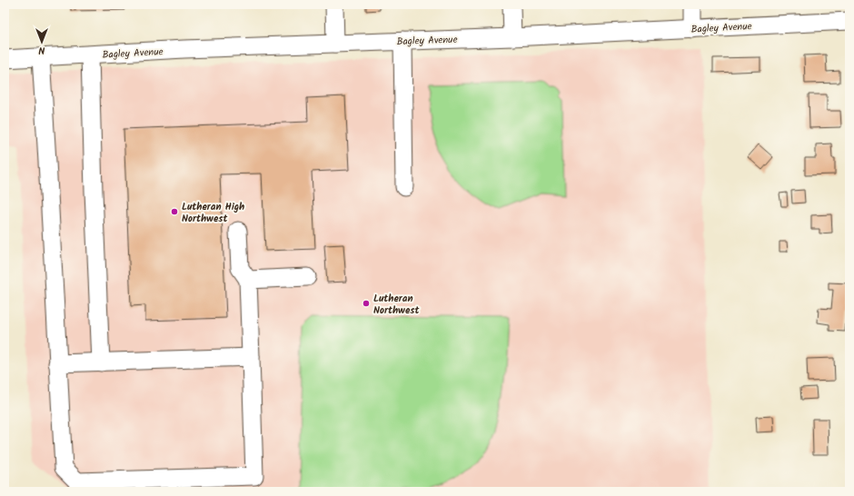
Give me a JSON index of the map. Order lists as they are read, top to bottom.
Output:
{
  "streets": {
    "street": ["Bagley Avenue"]
  },
  "places": ["Lutheran High Northwest", "Lutheran Northwest"],
  "north": "bottom"
}
